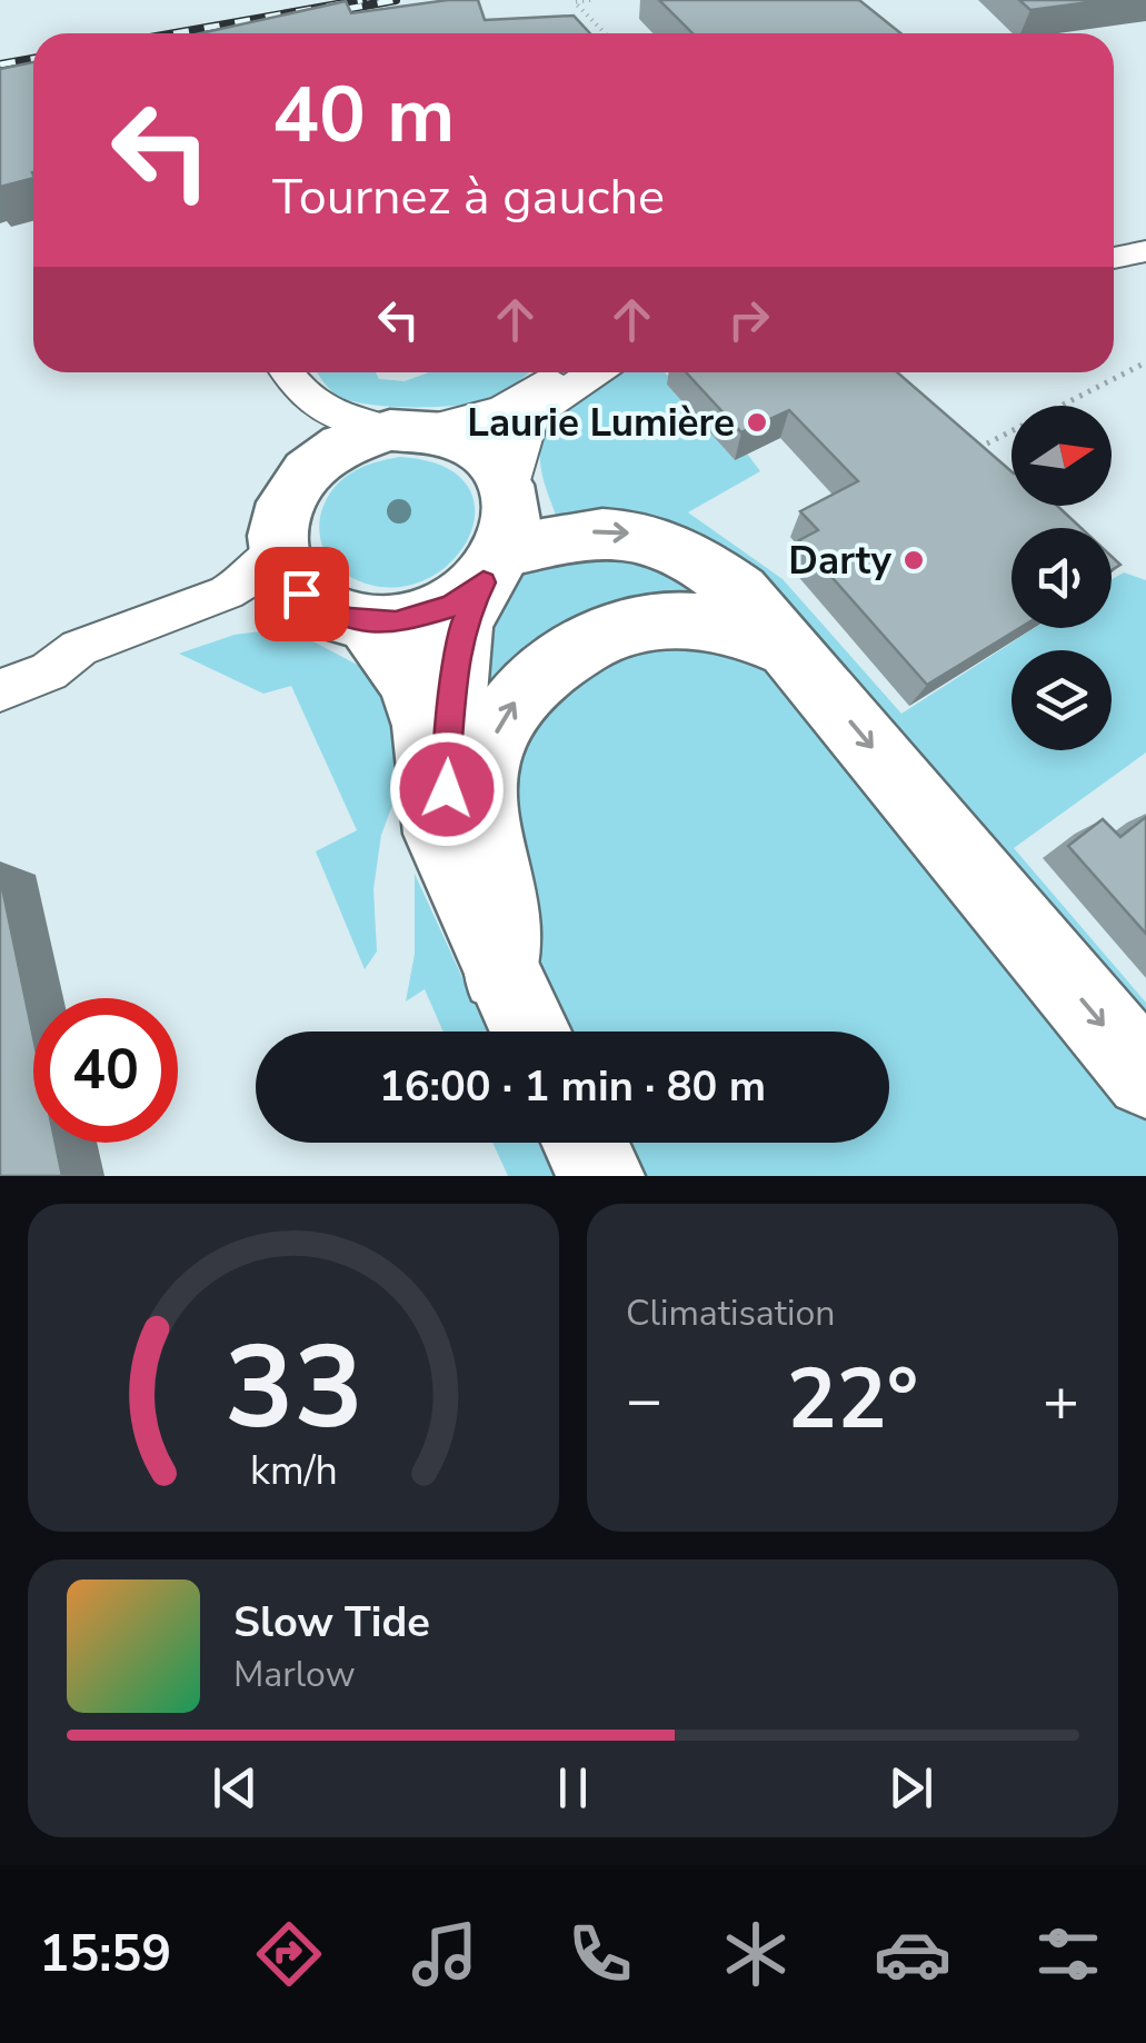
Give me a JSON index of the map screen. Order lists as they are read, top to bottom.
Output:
{
  "places": ["Laurie Lumière", "Darty"],
  "north": "right",
  "page": {
    "turn": ["40 m", "Tournez à gauche"],
    "limit": "40",
    "trip": "16:00 · 1 min · 80 m",
    "tile": "Climatisation",
    "heat": ["−", "22°", "+"],
    "song": ["Slow Tide", "Marlow"],
    "tabs": "15:59",
    "gauge": ["33", "km/h"]
  }
}
